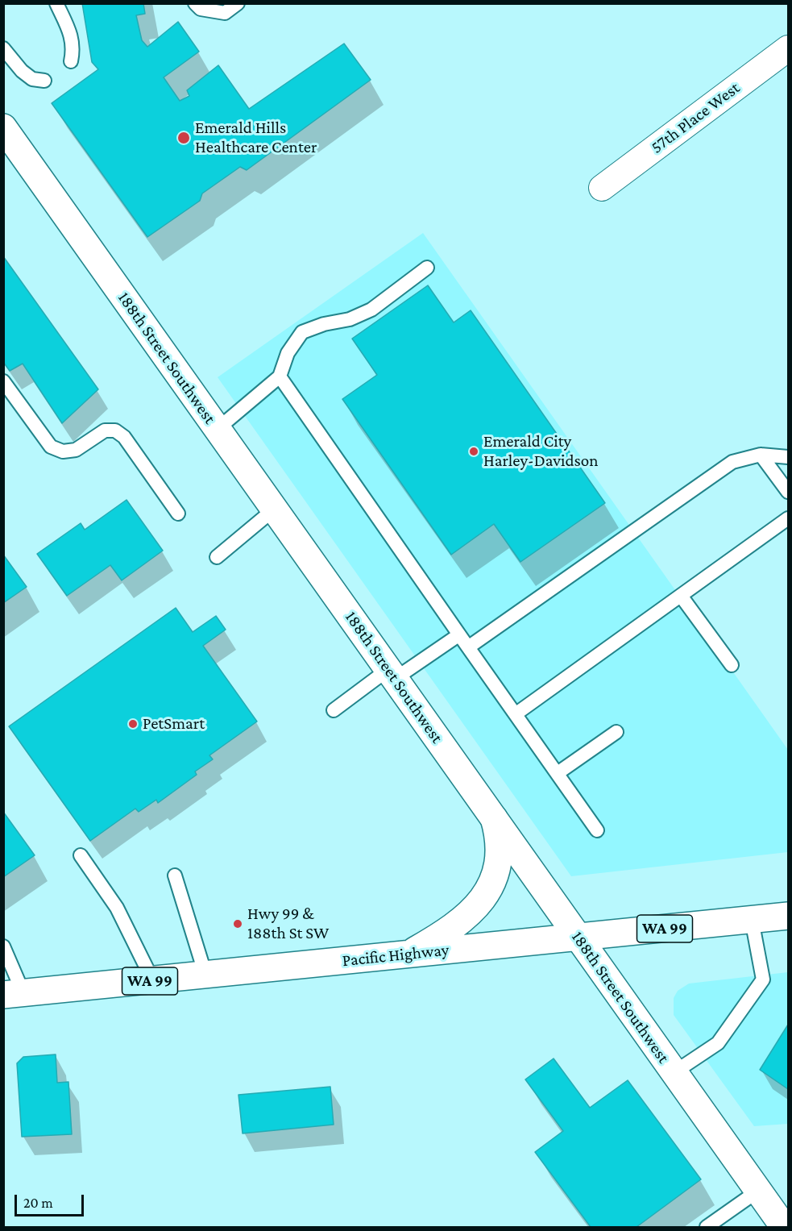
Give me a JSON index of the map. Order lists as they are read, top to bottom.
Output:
{
  "streets": {
    "main road": ["188th Street Southwest", "WA 99", "Pacific Highway"],
    "street": ["57th Place West"]
  },
  "crossings": [
    ["188th Street Southwest", "Pacific Highway"]
  ],
  "places": [
    "Emerald Hills Healthcare Center",
    "Emerald City Harley-Davidson",
    "PetSmart",
    "Hwy 99 & 188th St SW"
  ],
  "scale_bar": "20 m"
}
